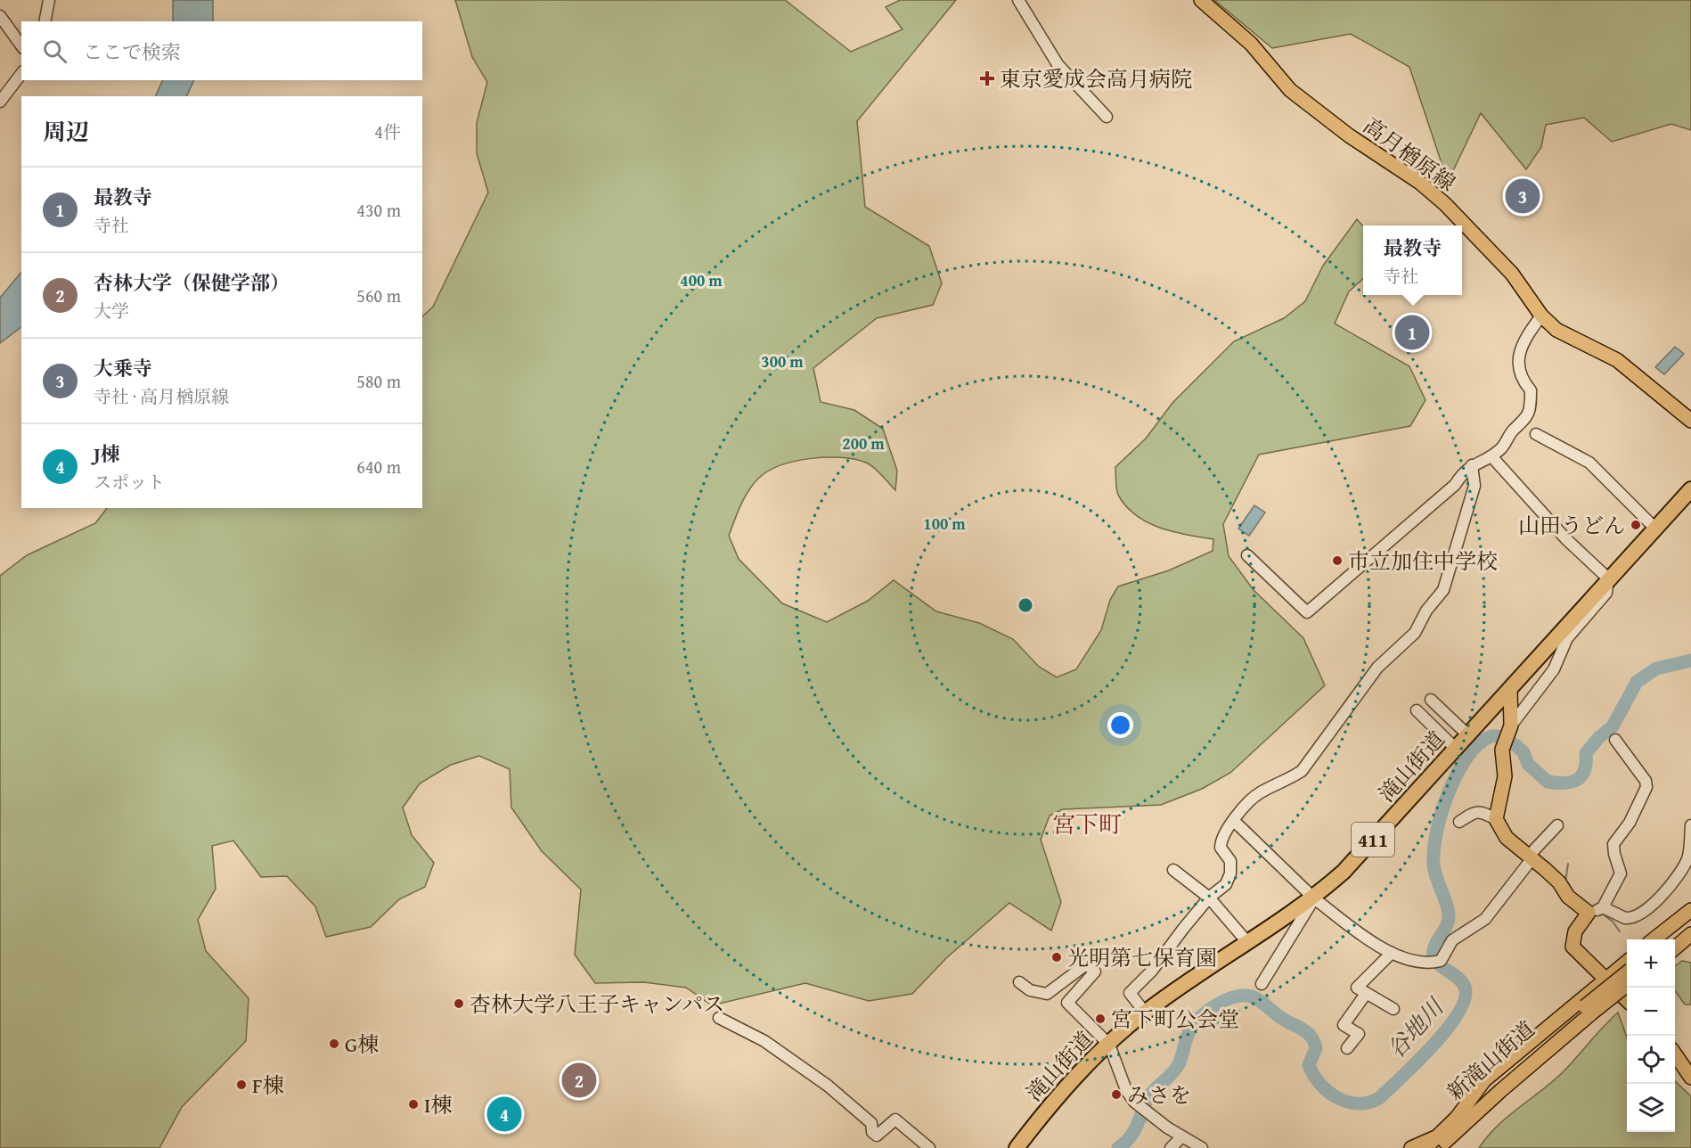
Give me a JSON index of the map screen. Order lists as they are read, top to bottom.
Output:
{
  "streets": {
    "highway": ["滝山街道", "411"],
    "main road": ["高月楢原線", "新滝山街道"]
  },
  "districts": ["宮下町"],
  "water": ["谷地川"],
  "places": {
    "health": ["東京愛成会高月病院"],
    "other": [
      "山田うどん",
      "市立加住中学校",
      "光明第七保育園",
      "杏林大学八王子キャンパス",
      "宮下町公会堂",
      "G棟",
      "F棟",
      "みさを",
      "I棟"
    ]
  },
  "page": {
    "search": "ここで検索",
    "heading": ["周辺", "4件"],
    "list": [
      {
        "mark": "1",
        "name": "最教寺",
        "note": "寺社",
        "value": "430 m"
      },
      {
        "mark": "2",
        "name": "杏林大学（保健学部）",
        "note": "大学",
        "value": "560 m"
      },
      {
        "mark": "3",
        "name": "大乗寺",
        "note": "寺社 · 高月楢原線",
        "value": "580 m"
      },
      {
        "mark": "4",
        "name": "J棟",
        "note": "スポット",
        "value": "640 m"
      }
    ],
    "pins": [
      "3",
      "1",
      "2",
      "4"
    ],
    "popup": ["最教寺", "寺社"],
    "map_buttons": ["+", "−"]
  },
  "rings": [
    "400 m",
    "300 m",
    "200 m",
    "100 m"
  ]
}
